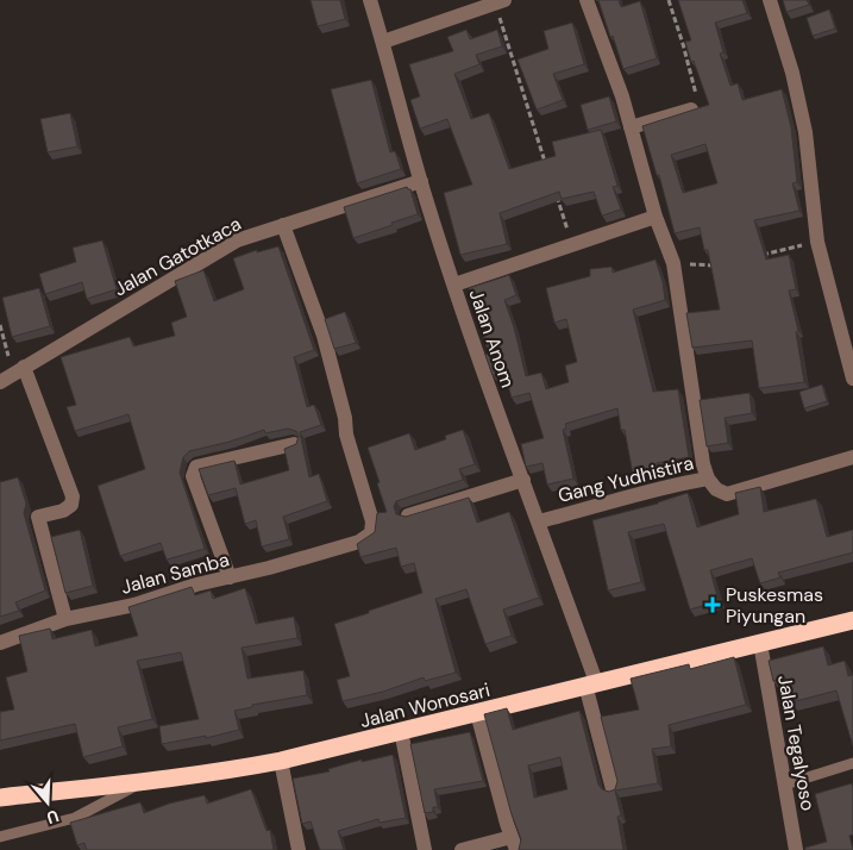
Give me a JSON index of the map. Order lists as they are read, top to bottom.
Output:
{
  "streets": {
    "highway": ["Jalan Wonosari"],
    "street": [
      "Jalan Gatotkaca",
      "Jalan Anom",
      "Gang Yudhistira",
      "Jalan Samba",
      "Jalan Tegalyoso"
    ]
  },
  "crossings": [
    ["Jalan Gatotkaca", "Jalan Anom"],
    ["Jalan Gatotkaca", "Jalan Samba"],
    ["Jalan Anom", "Gang Yudhistira"],
    ["Jalan Anom", "Jalan Wonosari"],
    ["Jalan Wonosari", "Jalan Tegalyoso"]
  ],
  "places": {
    "health": ["Puskesmas Piyungan"]
  },
  "north": "bottom"
}
